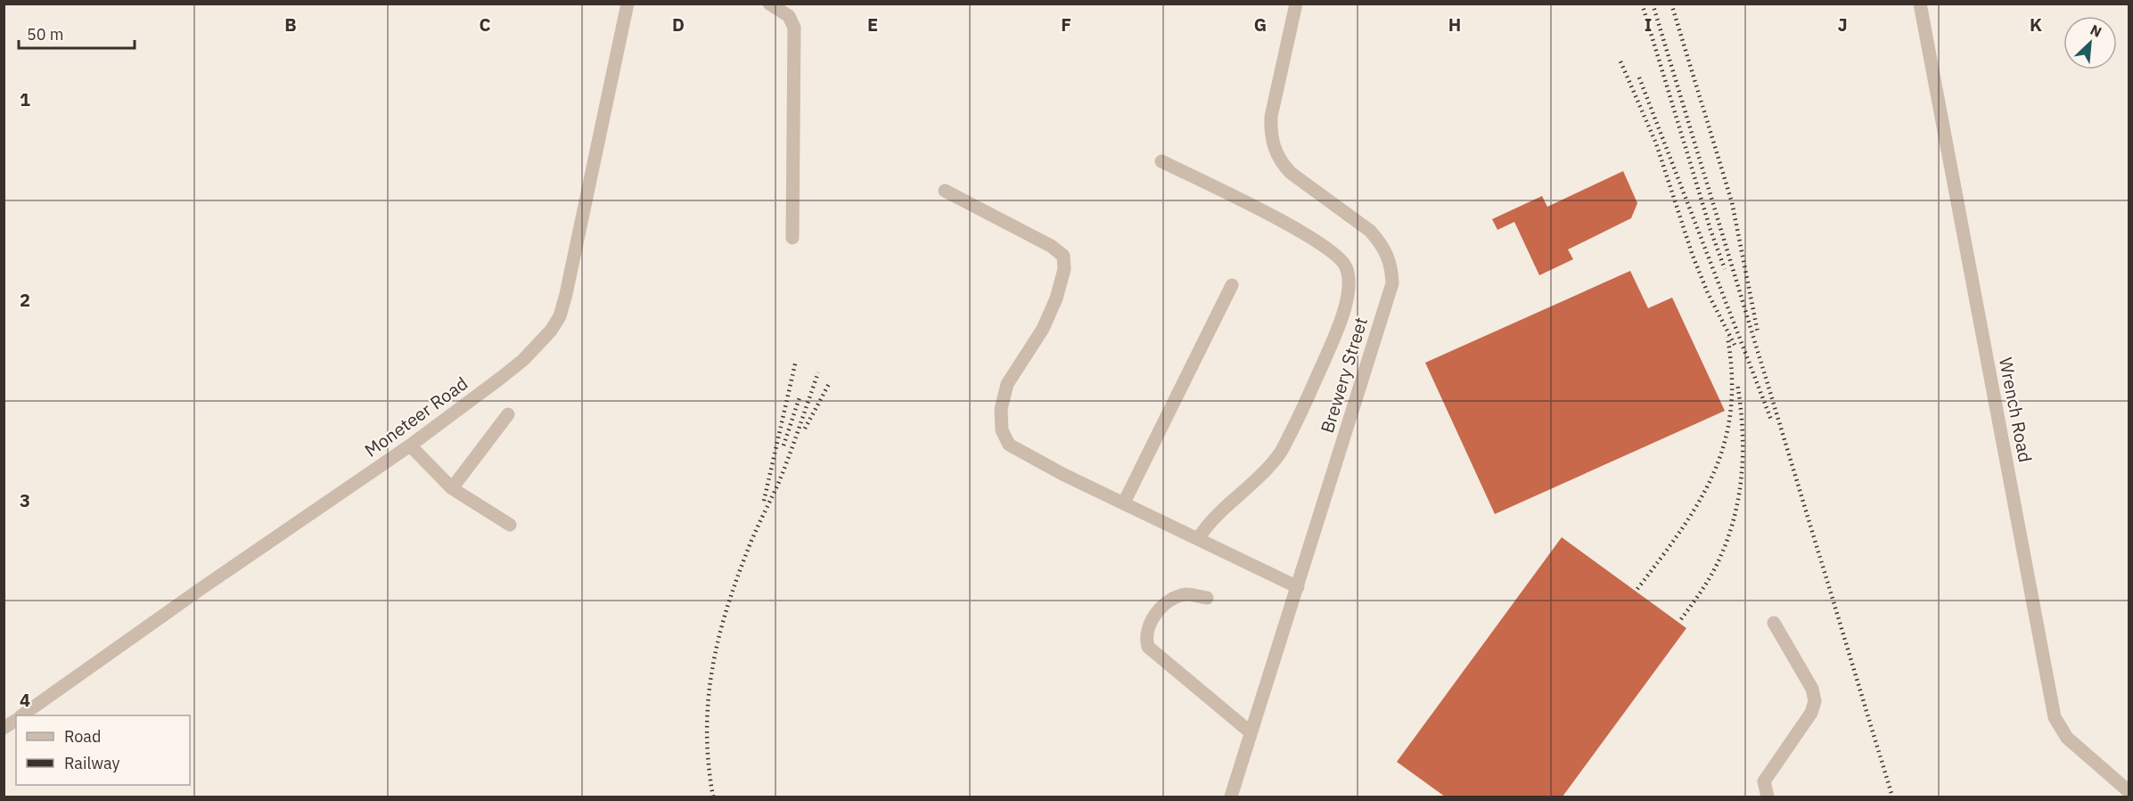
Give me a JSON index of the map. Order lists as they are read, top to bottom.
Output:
{
  "streets": {
    "street": ["Brewery Street", "Wrench Road", "Moneteer Road"]
  },
  "legend": ["Road", "Railway"],
  "scale_bar": "50 m",
  "north": "top right",
  "grid": {
    "columns": [
      "B",
      "C",
      "D",
      "E",
      "F",
      "G",
      "H",
      "I",
      "J",
      "K"
    ],
    "rows": [
      "1",
      "2",
      "3",
      "4"
    ]
  }
}
